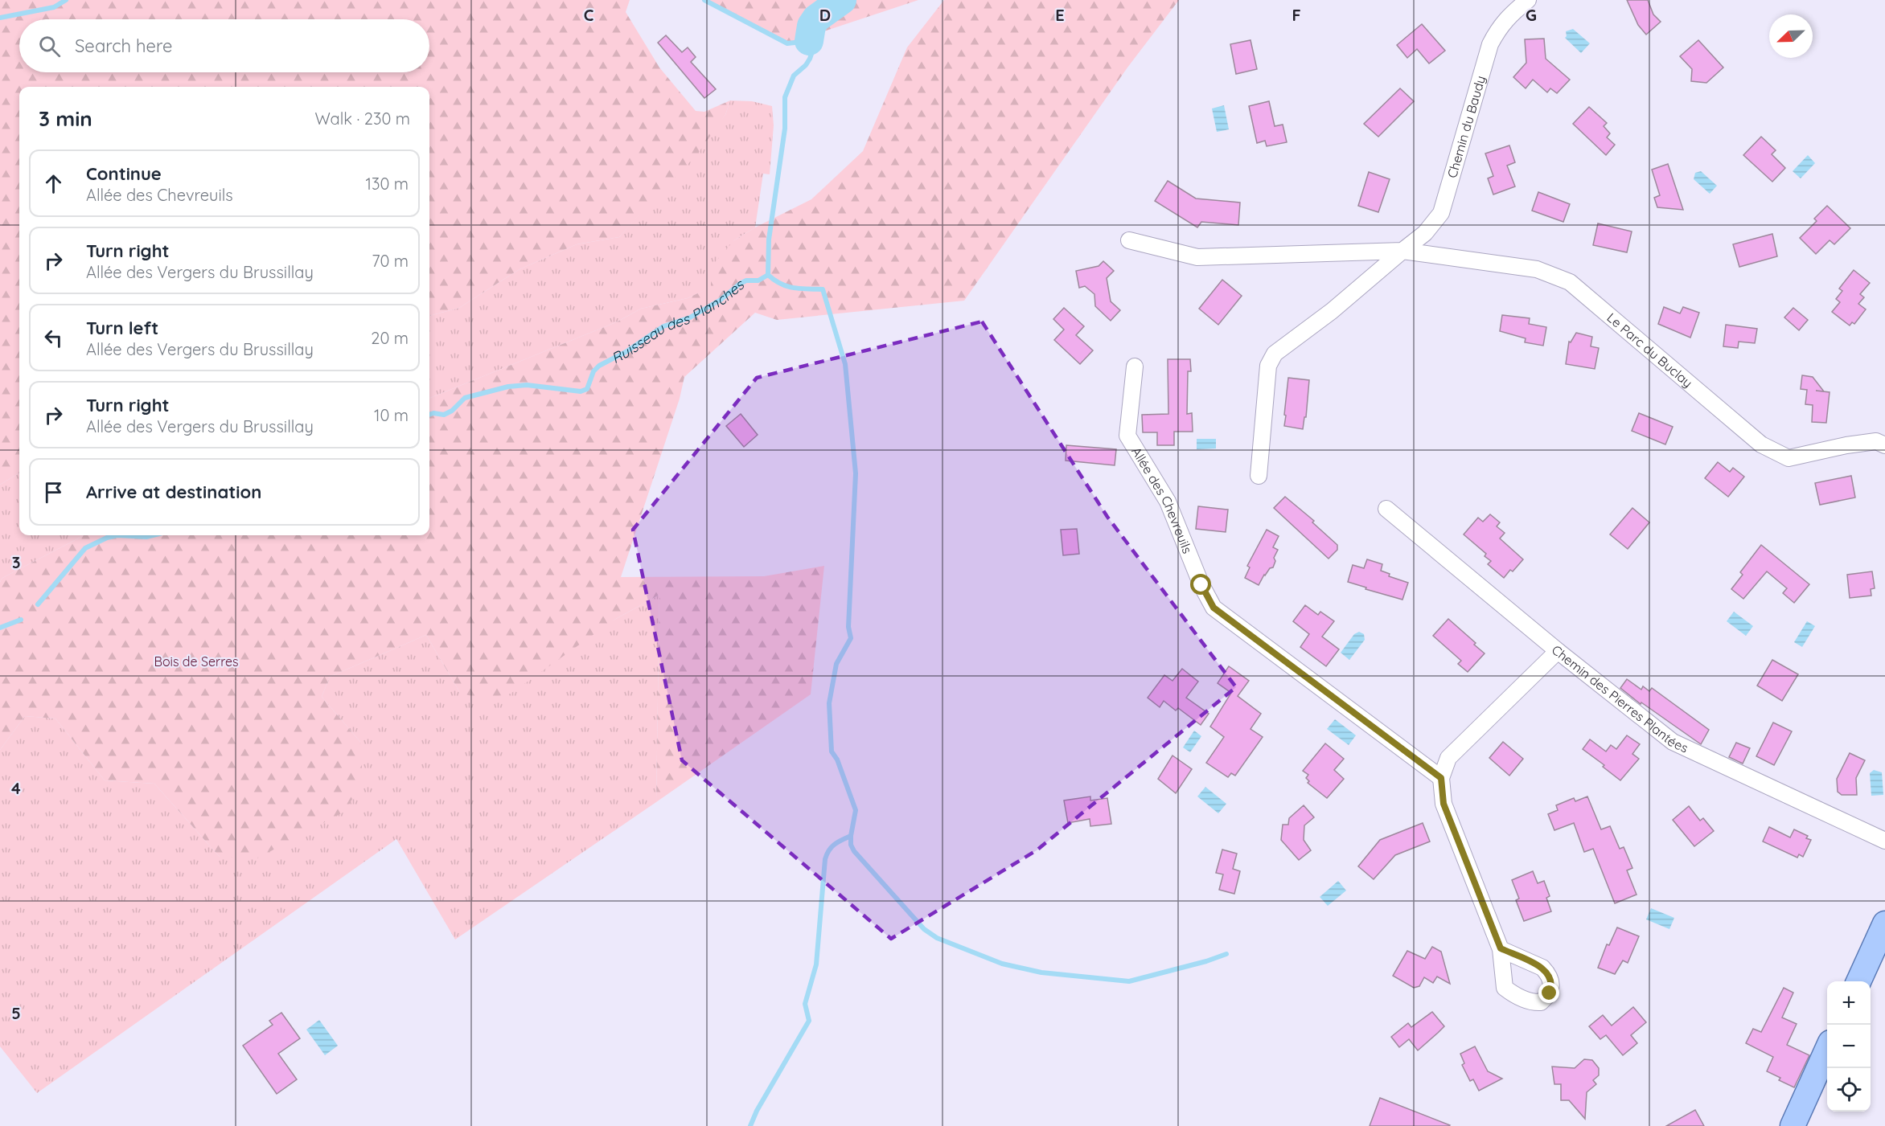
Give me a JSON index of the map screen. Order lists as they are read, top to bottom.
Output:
{
  "streets": {
    "street": [
      "Chemin du Baudy",
      "Le Parc du Buclay",
      "Allée des Chevreuils",
      "Chemin des Pierres Plantées"
    ]
  },
  "crossings": [
    ["Chemin du Baudy", "Le Parc du Buclay"]
  ],
  "water": ["Ruisseau des Planches"],
  "parks": ["Bois de Serres"],
  "north": "bottom left",
  "page": {
    "search": "Search here",
    "heading": ["3 min", "Walk · 230 m"],
    "list": [
      ["Continue", "Allée des Chevreuils", "130 m"],
      ["Turn right", "Allée des Vergers du Brussillay", "70 m"],
      ["Turn left", "Allée des Vergers du Brussillay", "20 m"],
      ["Turn right", "Allée des Vergers du Brussillay", "10 m"],
      "Arrive at destination"
    ],
    "map_buttons": ["+", "−"]
  },
  "grid": {
    "columns": [
      "C",
      "D",
      "E",
      "F",
      "G"
    ],
    "rows": ["3", "4", "5"]
  }
}
